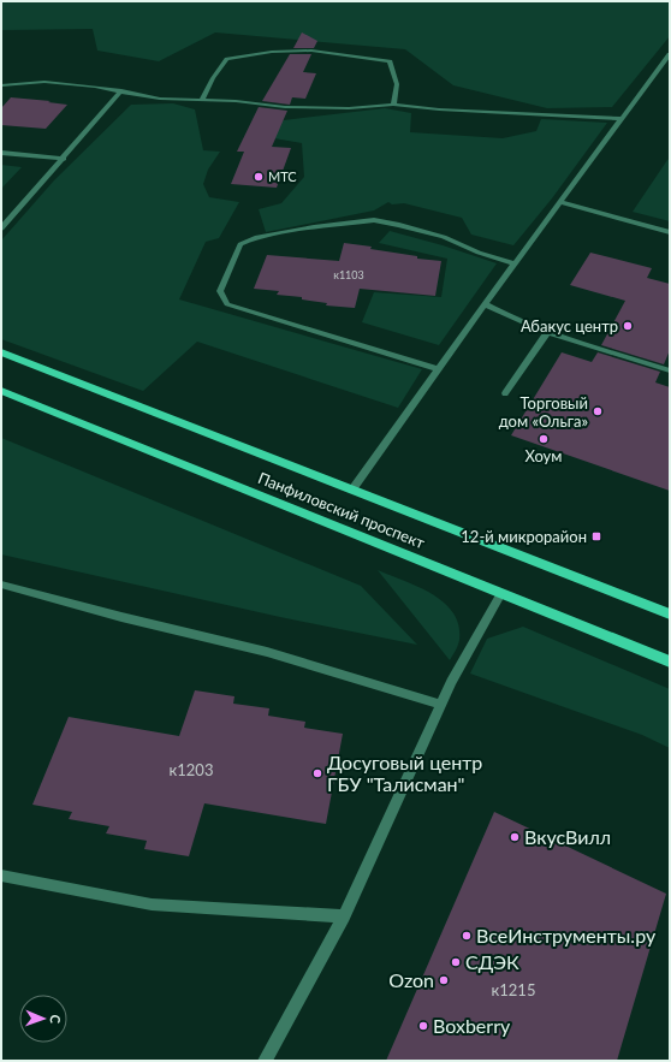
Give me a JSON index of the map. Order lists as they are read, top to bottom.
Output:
{
  "streets": {
    "main road": ["Панфиловский проспект"]
  },
  "places": {
    "other": [
      "МТС",
      "Абакус центр",
      "Торговый дом «Ольга»",
      "Хоум",
      "Досуговый центр ГБУ \"Талисман\"",
      "ВкусВилл",
      "ВсеИнструменты.ру",
      "СДЭК",
      "Ozon",
      "Boxberry"
    ],
    "transit": ["12-й микрорайон"]
  },
  "house_numbers": ["к1103", "к1203", "к1215"],
  "north": "right"
}
